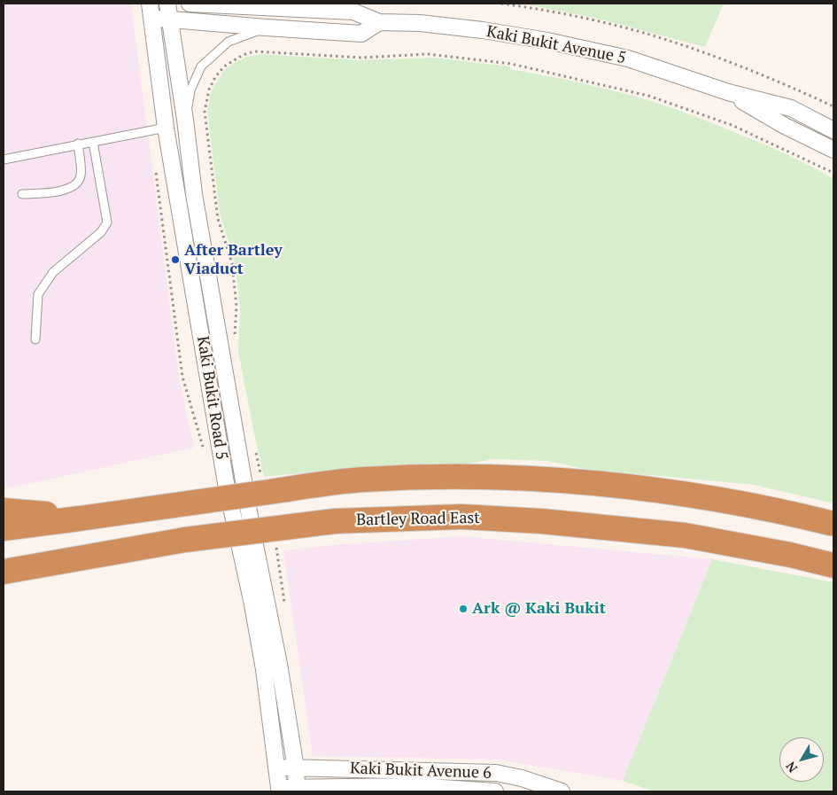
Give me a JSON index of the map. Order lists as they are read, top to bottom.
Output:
{
  "streets": {
    "highway": ["Bartley Road East"],
    "street": ["Kaki Bukit Avenue 5", "Kaki Bukit Road 5", "Kaki Bukit Avenue 6"]
  },
  "crossings": [
    ["Kaki Bukit Road 5", "Kaki Bukit Avenue 6"]
  ],
  "places": ["After Bartley Viaduct", "Ark @ Kaki Bukit"],
  "north": "bottom left"
}
